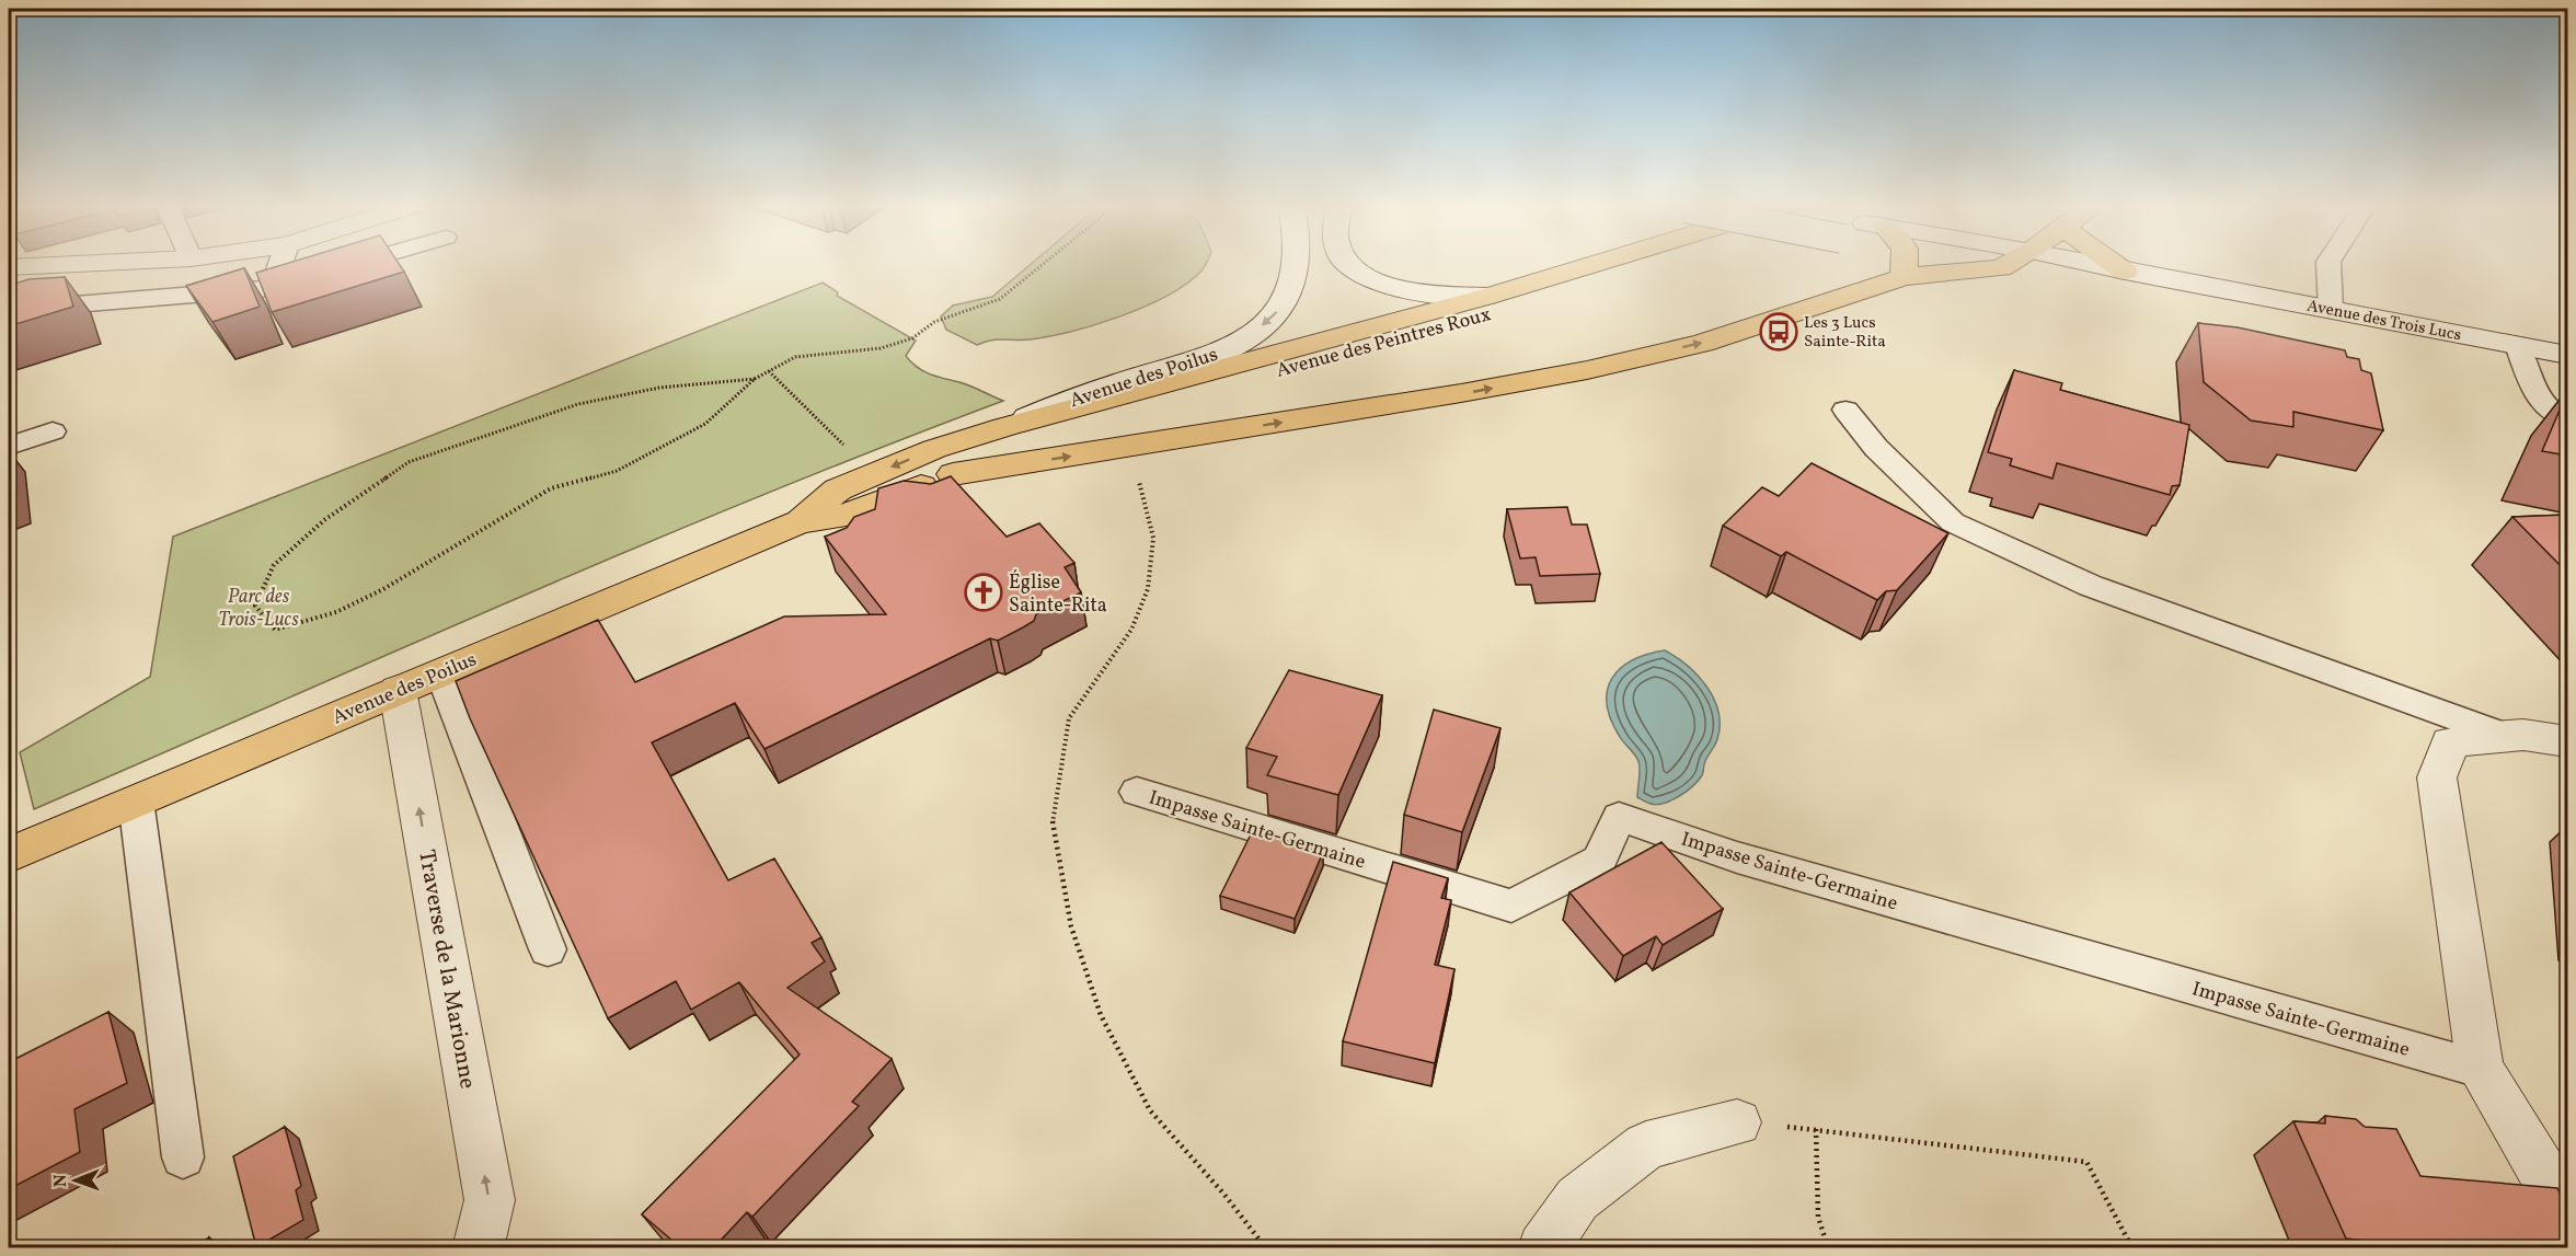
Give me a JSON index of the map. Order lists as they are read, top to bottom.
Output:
{
  "streets": {
    "main road": [
      "Avenue des Trois Lucs",
      "Avenue des Peintres Roux",
      "Avenue des Poilus",
      "Traverse de la Marionne"
    ],
    "lane": ["Impasse Sainte-Germaine"]
  },
  "crossings": [
    ["Avenue des Peintres Roux", "Avenue des Poilus"],
    ["Avenue des Poilus", "Traverse de la Marionne"]
  ],
  "one_way": ["Traverse de la Marionne"],
  "parks": ["Parc des Trois-Lucs"],
  "places": {
    "bus stop": ["Les 3 Lucs Sainte-Rita"],
    "church": ["Église Sainte-Rita"]
  },
  "north": "left"
}
